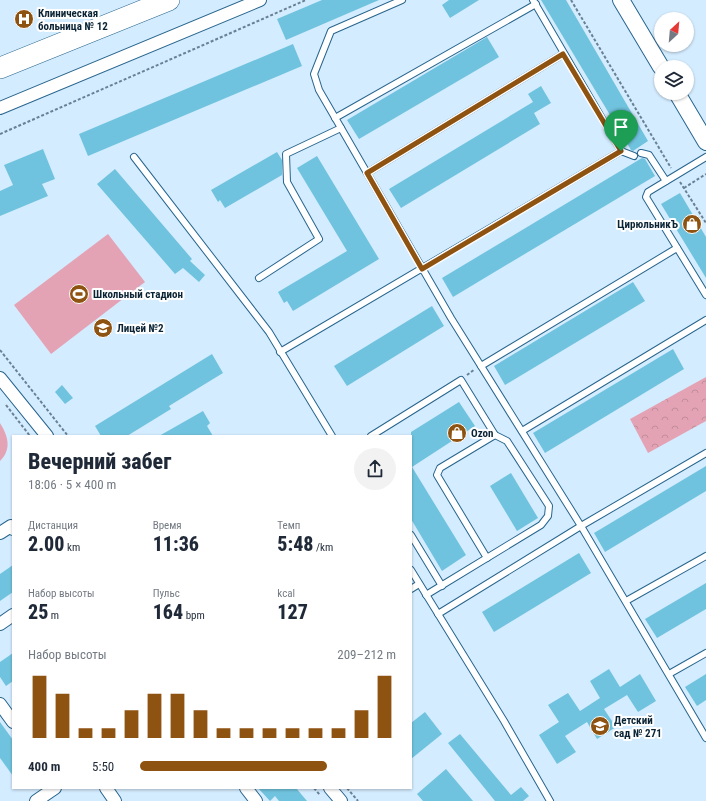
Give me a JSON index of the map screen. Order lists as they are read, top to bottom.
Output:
{
  "places": {
    "hospital": ["Клиническая больница № 12"],
    "shop": ["ЦирюльникЪ", "Ozon"],
    "sports": ["Школьный стадион"],
    "school or university": ["Лицей №2", "Детский сад № 271"]
  },
  "north": "top right",
  "page": {
    "heading": ["Вечерний забег", "18:06 · 5 × 400 m"],
    "stats": [
      ["Дистанция", "2.00 km"],
      ["Время", "11:36"],
      ["Темп", "5:48 /km"],
      ["Набор высоты", "25 m"],
      ["Пульс", "164 bpm"],
      ["kcal", "127"]
    ],
    "chart": ["Набор высоты", "209–212 m"],
    "list": [
      {
        "name": "400 m",
        "note": "5:50"
      }
    ]
  }
}
